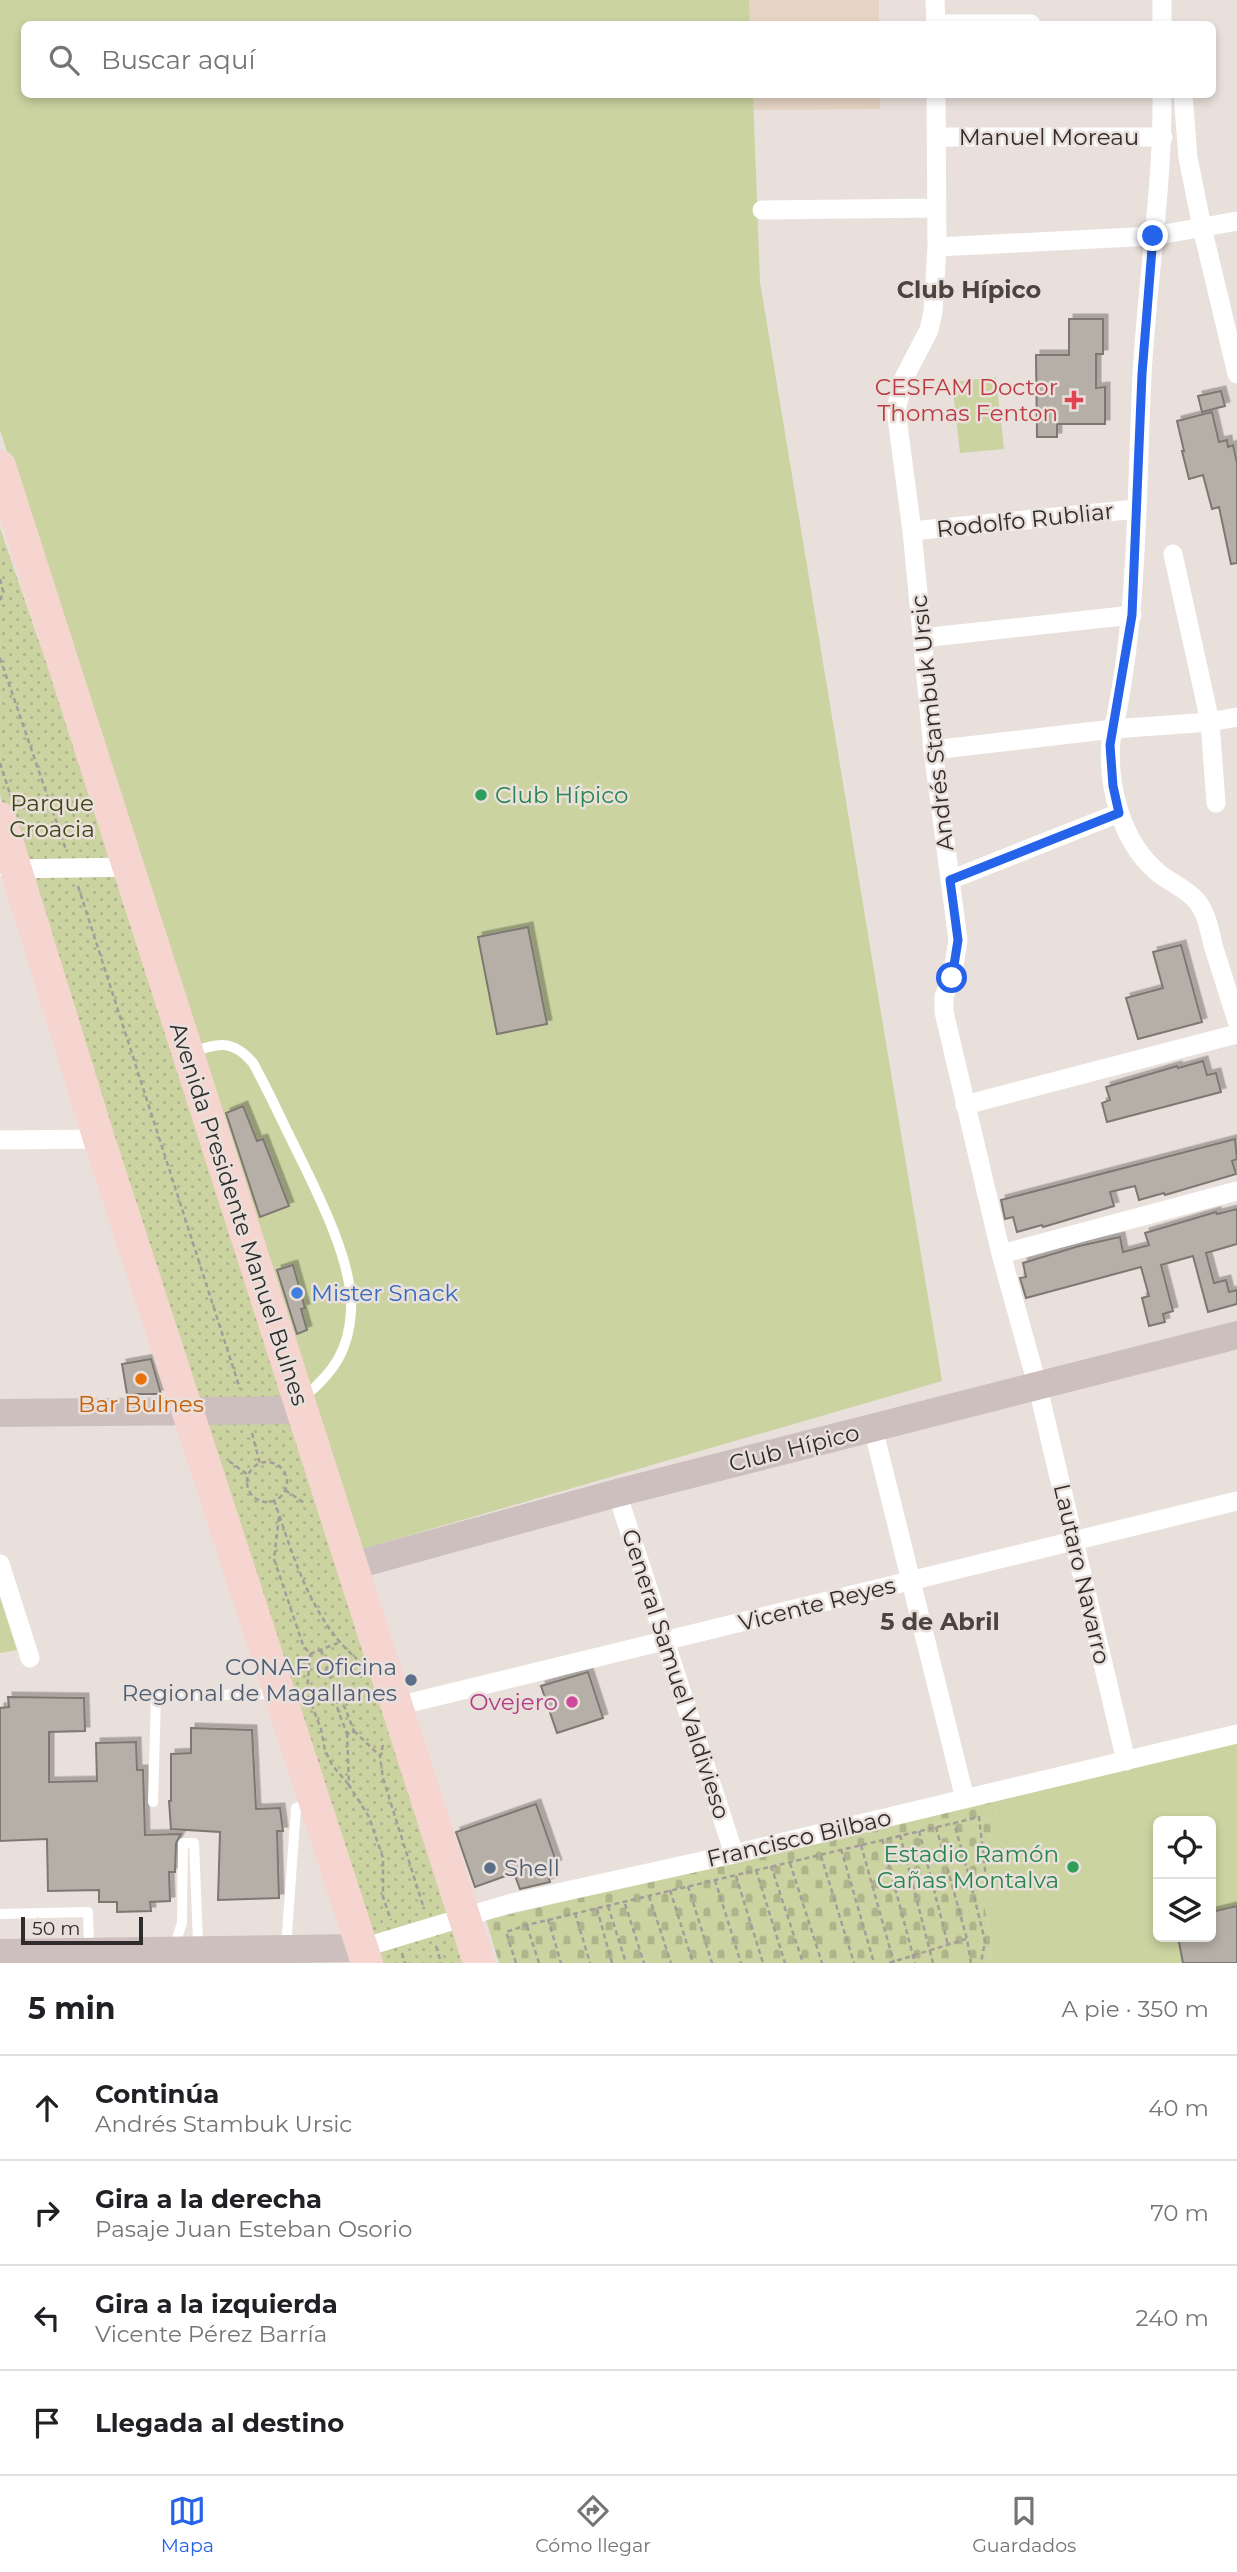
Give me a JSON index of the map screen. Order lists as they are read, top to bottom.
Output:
{
  "streets": {
    "main road": ["Avenida Presidente Manuel Bulnes"],
    "street": [
      "Manuel Moreau",
      "Rodolfo Rubliar",
      "Andrés Stambuk Ursic",
      "Club Hípico",
      "Lautaro Navarro",
      "Vicente Reyes",
      "General Samuel Valdivieso",
      "Francisco Bilbao"
    ]
  },
  "crossings": [
    ["Manuel Moreau", "Andrés Stambuk Ursic"],
    ["Rodolfo Rubliar", "Andrés Stambuk Ursic"],
    ["Andrés Stambuk Ursic", "Club Hípico"],
    ["Andrés Stambuk Ursic", "Lautaro Navarro"],
    ["Avenida Presidente Manuel Bulnes", "Club Hípico"],
    ["Avenida Presidente Manuel Bulnes", "Vicente Reyes"],
    ["Avenida Presidente Manuel Bulnes", "Francisco Bilbao"],
    ["Club Hípico", "Lautaro Navarro"],
    ["Club Hípico", "General Samuel Valdivieso"],
    ["Lautaro Navarro", "Vicente Reyes"],
    ["Lautaro Navarro", "Francisco Bilbao"],
    ["Vicente Reyes", "General Samuel Valdivieso"],
    ["General Samuel Valdivieso", "Francisco Bilbao"]
  ],
  "districts": ["Club Hípico", "5 de Abril"],
  "parks": ["Parque Croacia"],
  "places": {
    "health": ["CESFAM Doctor Thomas Fenton"],
    "other": [
      "Club Hípico",
      "Mister Snack",
      "Bar Bulnes",
      "CONAF Oficina Regional de Magallanes",
      "Ovejero",
      "Estadio Ramón Cañas Montalva",
      "Shell"
    ]
  },
  "scale_bar": "50 m",
  "page": {
    "search": "Buscar aquí",
    "scale": "50 m",
    "heading": ["5 min", "A pie · 350 m"],
    "list": [
      ["Continúa", "Andrés Stambuk Ursic", "40 m"],
      ["Gira a la derecha", "Pasaje Juan Esteban Osorio", "70 m"],
      ["Gira a la izquierda", "Vicente Pérez Barría", "240 m"],
      "Llegada al destino"
    ],
    "nav": ["Mapa", "Cómo llegar", "Guardados"]
  }
}
